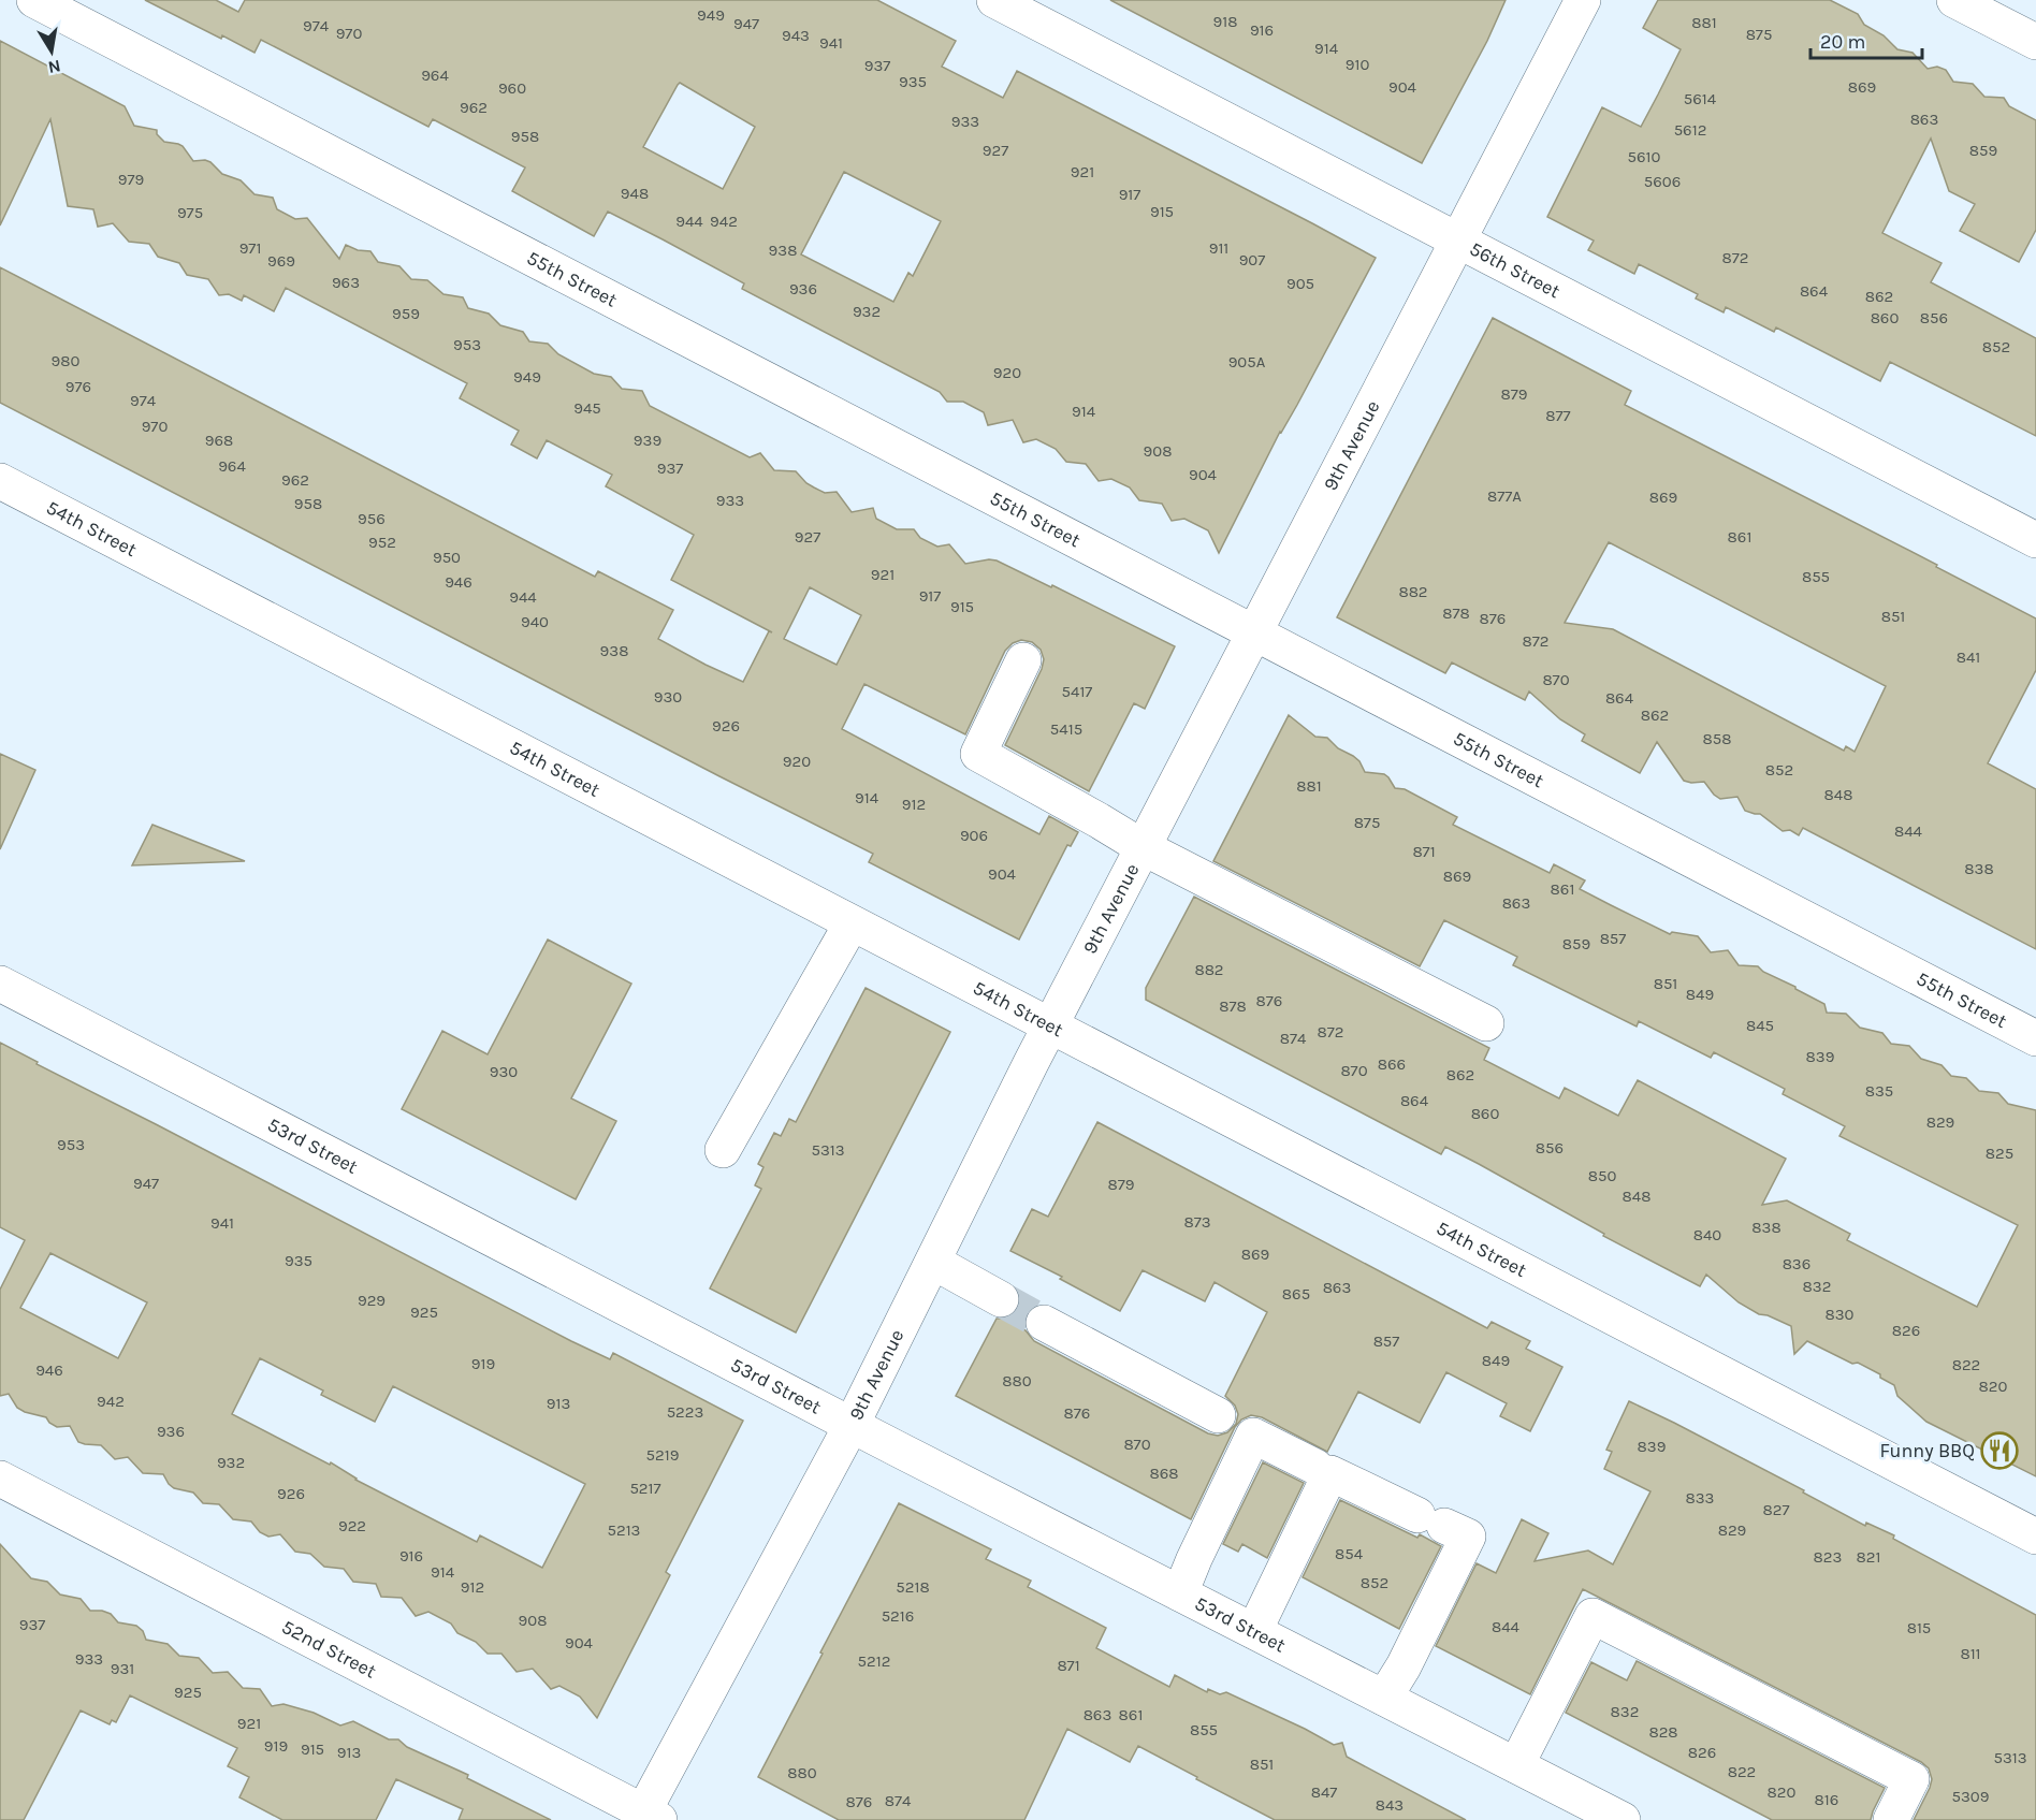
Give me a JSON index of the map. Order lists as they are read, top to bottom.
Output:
{
  "streets": {
    "street": [
      "56th Street",
      "55th Street",
      "9th Avenue",
      "54th Street",
      "53rd Street",
      "52nd Street"
    ]
  },
  "crossings": [
    ["56th Street", "9th Avenue"],
    ["55th Street", "9th Avenue"],
    ["9th Avenue", "54th Street"],
    ["9th Avenue", "53rd Street"],
    ["9th Avenue", "52nd Street"]
  ],
  "places": {
    "restaurant": ["Funny BBQ"]
  },
  "house_numbers": [
    "949",
    "918",
    "881",
    "947",
    "974",
    "916",
    "970",
    "875",
    "943",
    "941",
    "914",
    "910",
    "937",
    "964",
    "935",
    "904",
    "869",
    "960",
    "5614",
    "962",
    "863",
    "933",
    "5612",
    "958",
    "927",
    "859",
    "5610",
    "921",
    "979",
    "5606",
    "948",
    "917",
    "915",
    "975",
    "944",
    "942",
    "971",
    "911",
    "938",
    "872",
    "907",
    "969",
    "963",
    "905",
    "936",
    "864",
    "862",
    "932",
    "959",
    "860",
    "856",
    "953",
    "852",
    "980",
    "905A",
    "920",
    "949",
    "976",
    "879",
    "974",
    "945",
    "914",
    "877",
    "970",
    "968",
    "939",
    "908",
    "964",
    "937",
    "904",
    "962",
    "877A",
    "869",
    "933",
    "958",
    "956",
    "927",
    "861",
    "952",
    "950",
    "921",
    "855",
    "946",
    "882",
    "917",
    "944",
    "915",
    "878",
    "851",
    "876",
    "940",
    "872",
    "938",
    "841",
    "870",
    "5417",
    "930",
    "864",
    "862",
    "926",
    "5415",
    "858",
    "920",
    "852",
    "881",
    "848",
    "914",
    "912",
    "875",
    "844",
    "906",
    "871",
    "838",
    "904",
    "869",
    "861",
    "863",
    "857",
    "859",
    "882",
    "851",
    "849",
    "876",
    "878",
    "845",
    "872",
    "874",
    "839",
    "866",
    "870",
    "930",
    "862",
    "835",
    "864",
    "860",
    "829",
    "953",
    "856",
    "5313",
    "825",
    "850",
    "947",
    "879",
    "848",
    "873",
    "941",
    "838",
    "840",
    "869",
    "935",
    "836",
    "832",
    "863",
    "865",
    "929",
    "925",
    "830",
    "826",
    "857",
    "849",
    "919",
    "822",
    "946",
    "880",
    "820",
    "942",
    "913",
    "5223",
    "876",
    "936",
    "870",
    "839",
    "5219",
    "932",
    "868",
    "5217",
    "926",
    "833",
    "827",
    "922",
    "5213",
    "829",
    "854",
    "916",
    "823",
    "821",
    "914",
    "852",
    "912",
    "5218",
    "5216",
    "908",
    "937",
    "844",
    "815",
    "904",
    "811",
    "933",
    "5212",
    "871",
    "931",
    "925",
    "832",
    "863",
    "861",
    "921",
    "855",
    "828",
    "919",
    "915",
    "913",
    "826",
    "5313",
    "851",
    "822",
    "880",
    "847",
    "820",
    "5309",
    "816",
    "874",
    "876",
    "843"
  ],
  "scale_bar": "20 m",
  "north": "bottom"
}
